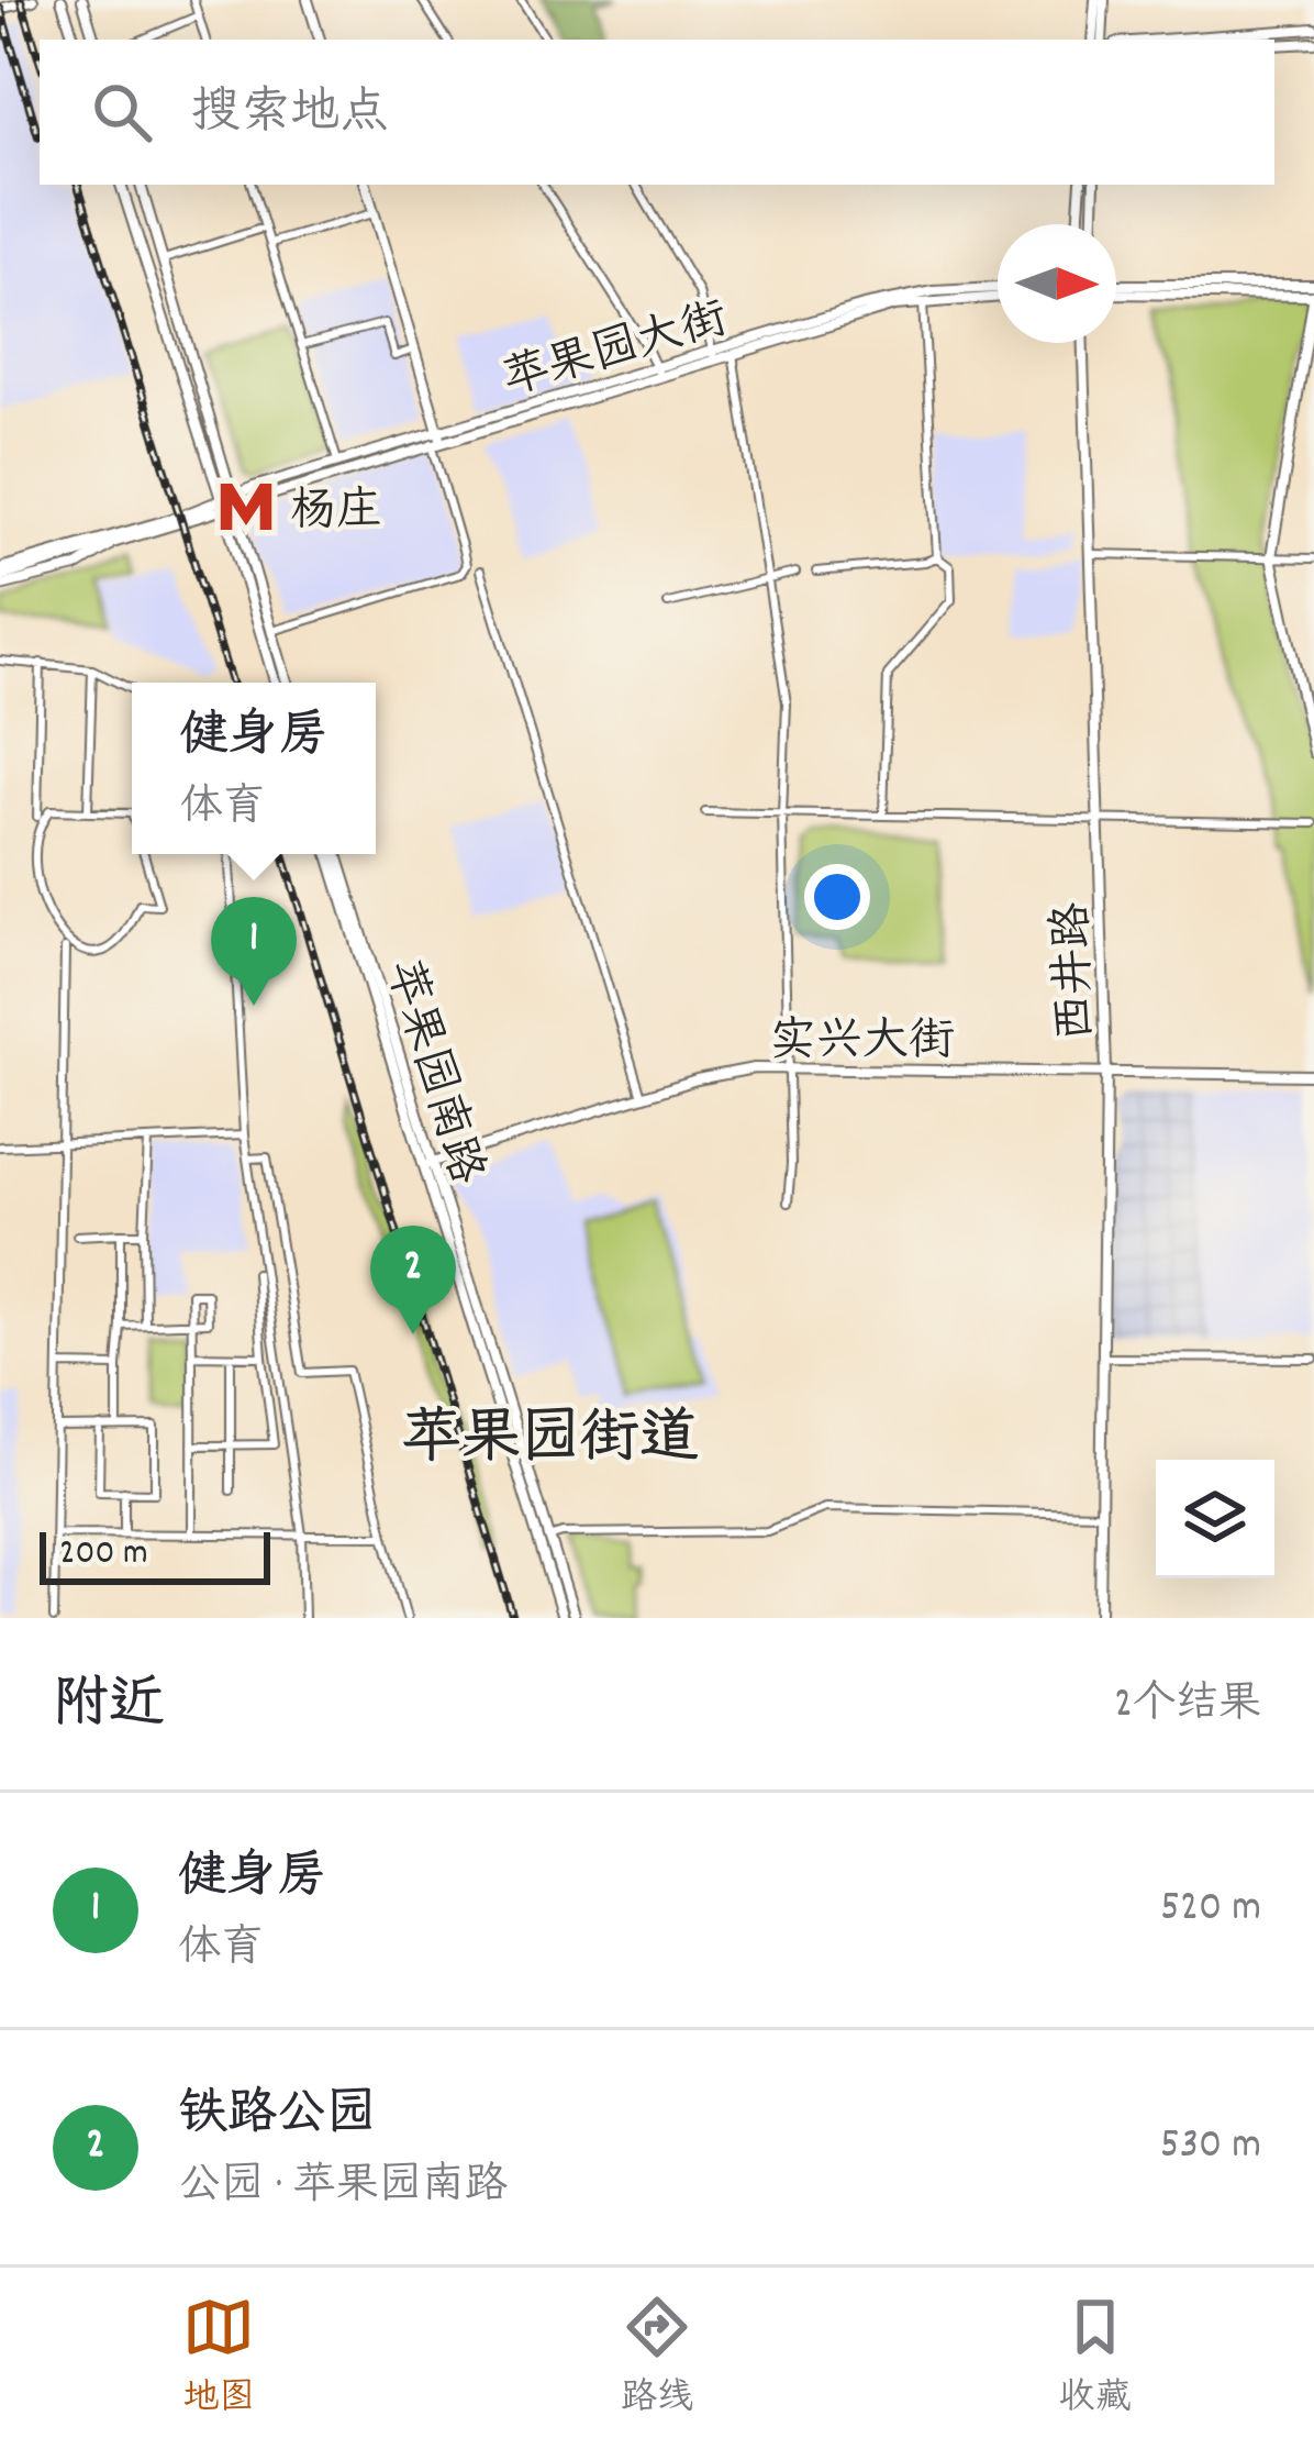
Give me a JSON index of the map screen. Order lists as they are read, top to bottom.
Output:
{
  "streets": {
    "main road": [
      "苹果园大街",
      "西井路",
      "实兴大街",
      "苹果园南路"
    ]
  },
  "crossings": [
    ["西井路", "实兴大街"],
    ["实兴大街", "苹果园南路"]
  ],
  "districts": ["苹果园街道"],
  "places": {
    "metro station": ["杨庄"]
  },
  "scale_bar": "200 m",
  "north": "right",
  "page": {
    "search": "搜索地点",
    "popup": ["健身房", "体育"],
    "pins": ["1", "2"],
    "scale": "200 m",
    "heading": ["附近", "2个结果"],
    "list": [
      {
        "mark": "1",
        "name": "健身房",
        "note": "体育",
        "value": "520 m"
      },
      {
        "mark": "2",
        "name": "铁路公园",
        "note": "公园 · 苹果园南路",
        "value": "530 m"
      }
    ],
    "nav": ["地图", "路线", "收藏"]
  }
}
